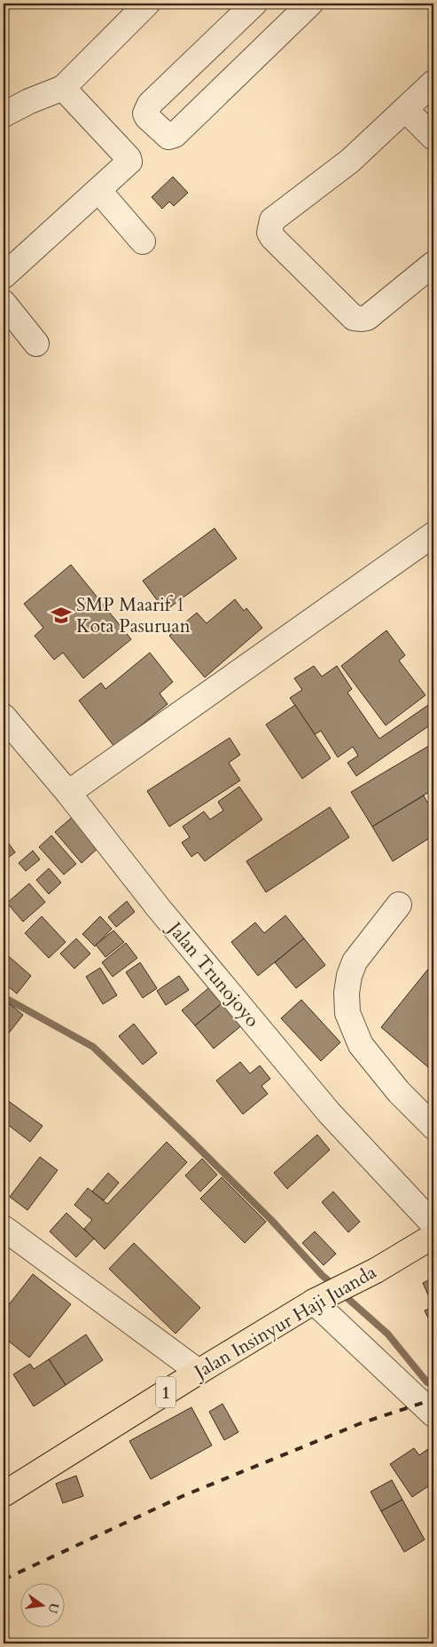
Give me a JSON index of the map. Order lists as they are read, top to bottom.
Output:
{
  "streets": {
    "highway": ["Jalan Insinyur Haji Juanda", "1"],
    "street": ["Jalan Trunojoyo"]
  },
  "places": {
    "school or university": ["SMP Maarif 1 Kota Pasuruan"]
  },
  "north": "right"
}
